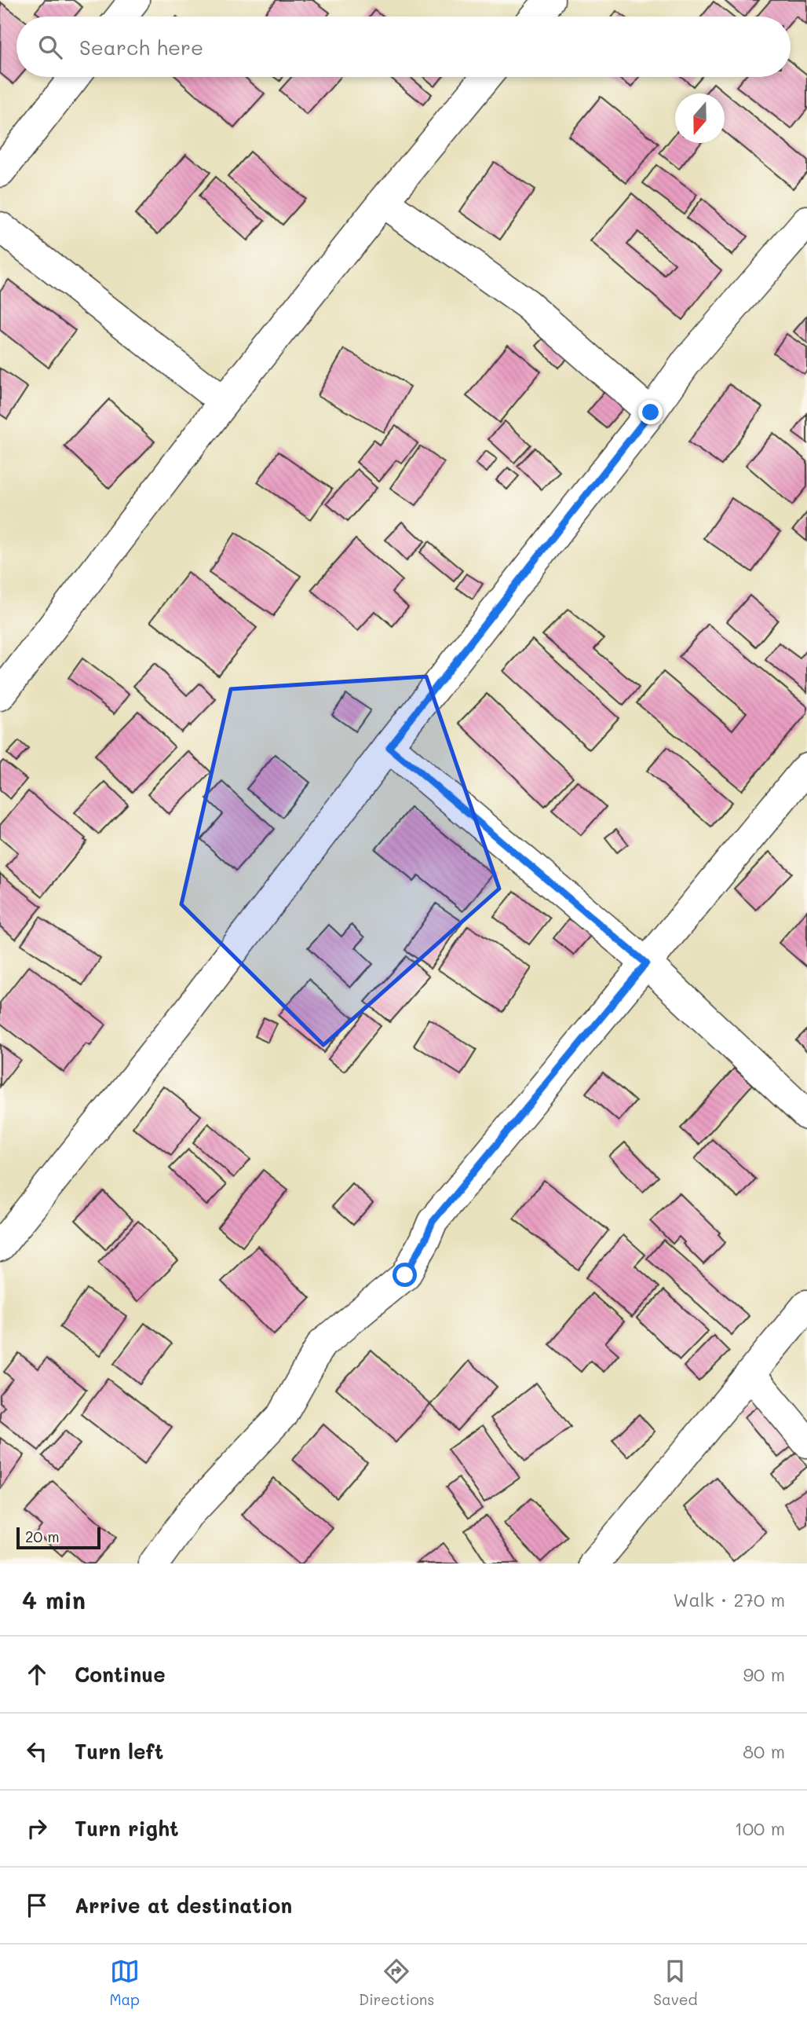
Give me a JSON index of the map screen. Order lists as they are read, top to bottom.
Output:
{
  "scale_bar": "20 m",
  "north": "bottom",
  "page": {
    "search": "Search here",
    "scale": "20 m",
    "heading": ["4 min", "Walk · 270 m"],
    "list": [
      ["Continue", "90 m"],
      ["Turn left", "80 m"],
      ["Turn right", "100 m"],
      "Arrive at destination"
    ],
    "nav": ["Map", "Directions", "Saved"]
  }
}
